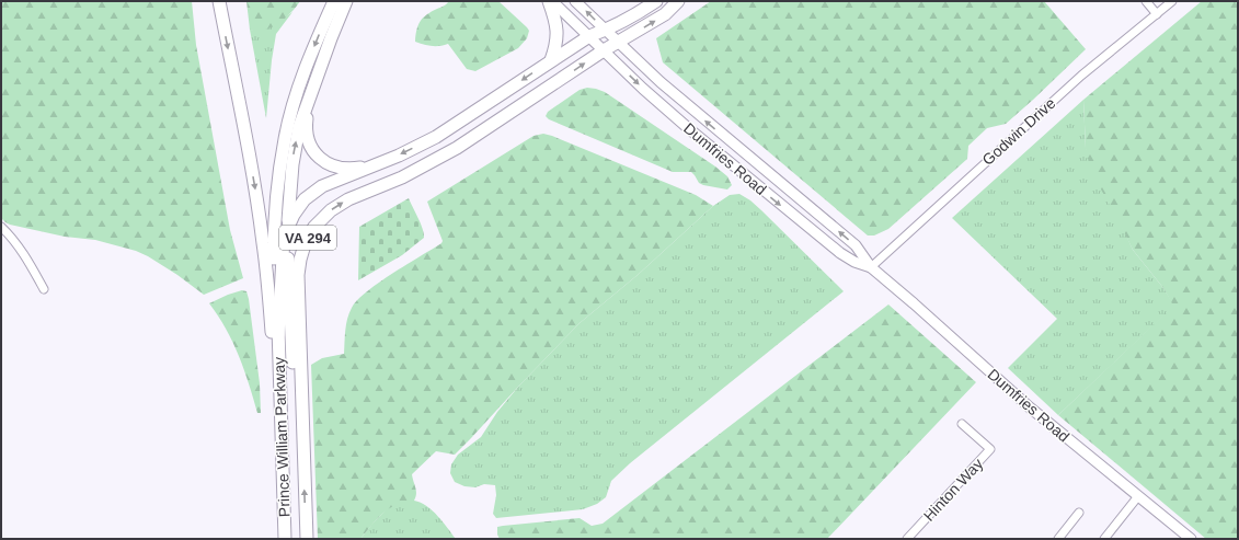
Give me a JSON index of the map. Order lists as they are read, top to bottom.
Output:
{
  "streets": {
    "highway": ["VA 294", "Prince William Parkway"],
    "main road": ["Dumfries Road"],
    "street": ["Godwin Drive", "Hinton Way"]
  },
  "crossings": [
    ["Godwin Drive", "Dumfries Road"],
    ["Dumfries Road", "VA 294"],
    ["VA 294", "Prince William Parkway"]
  ]
}
